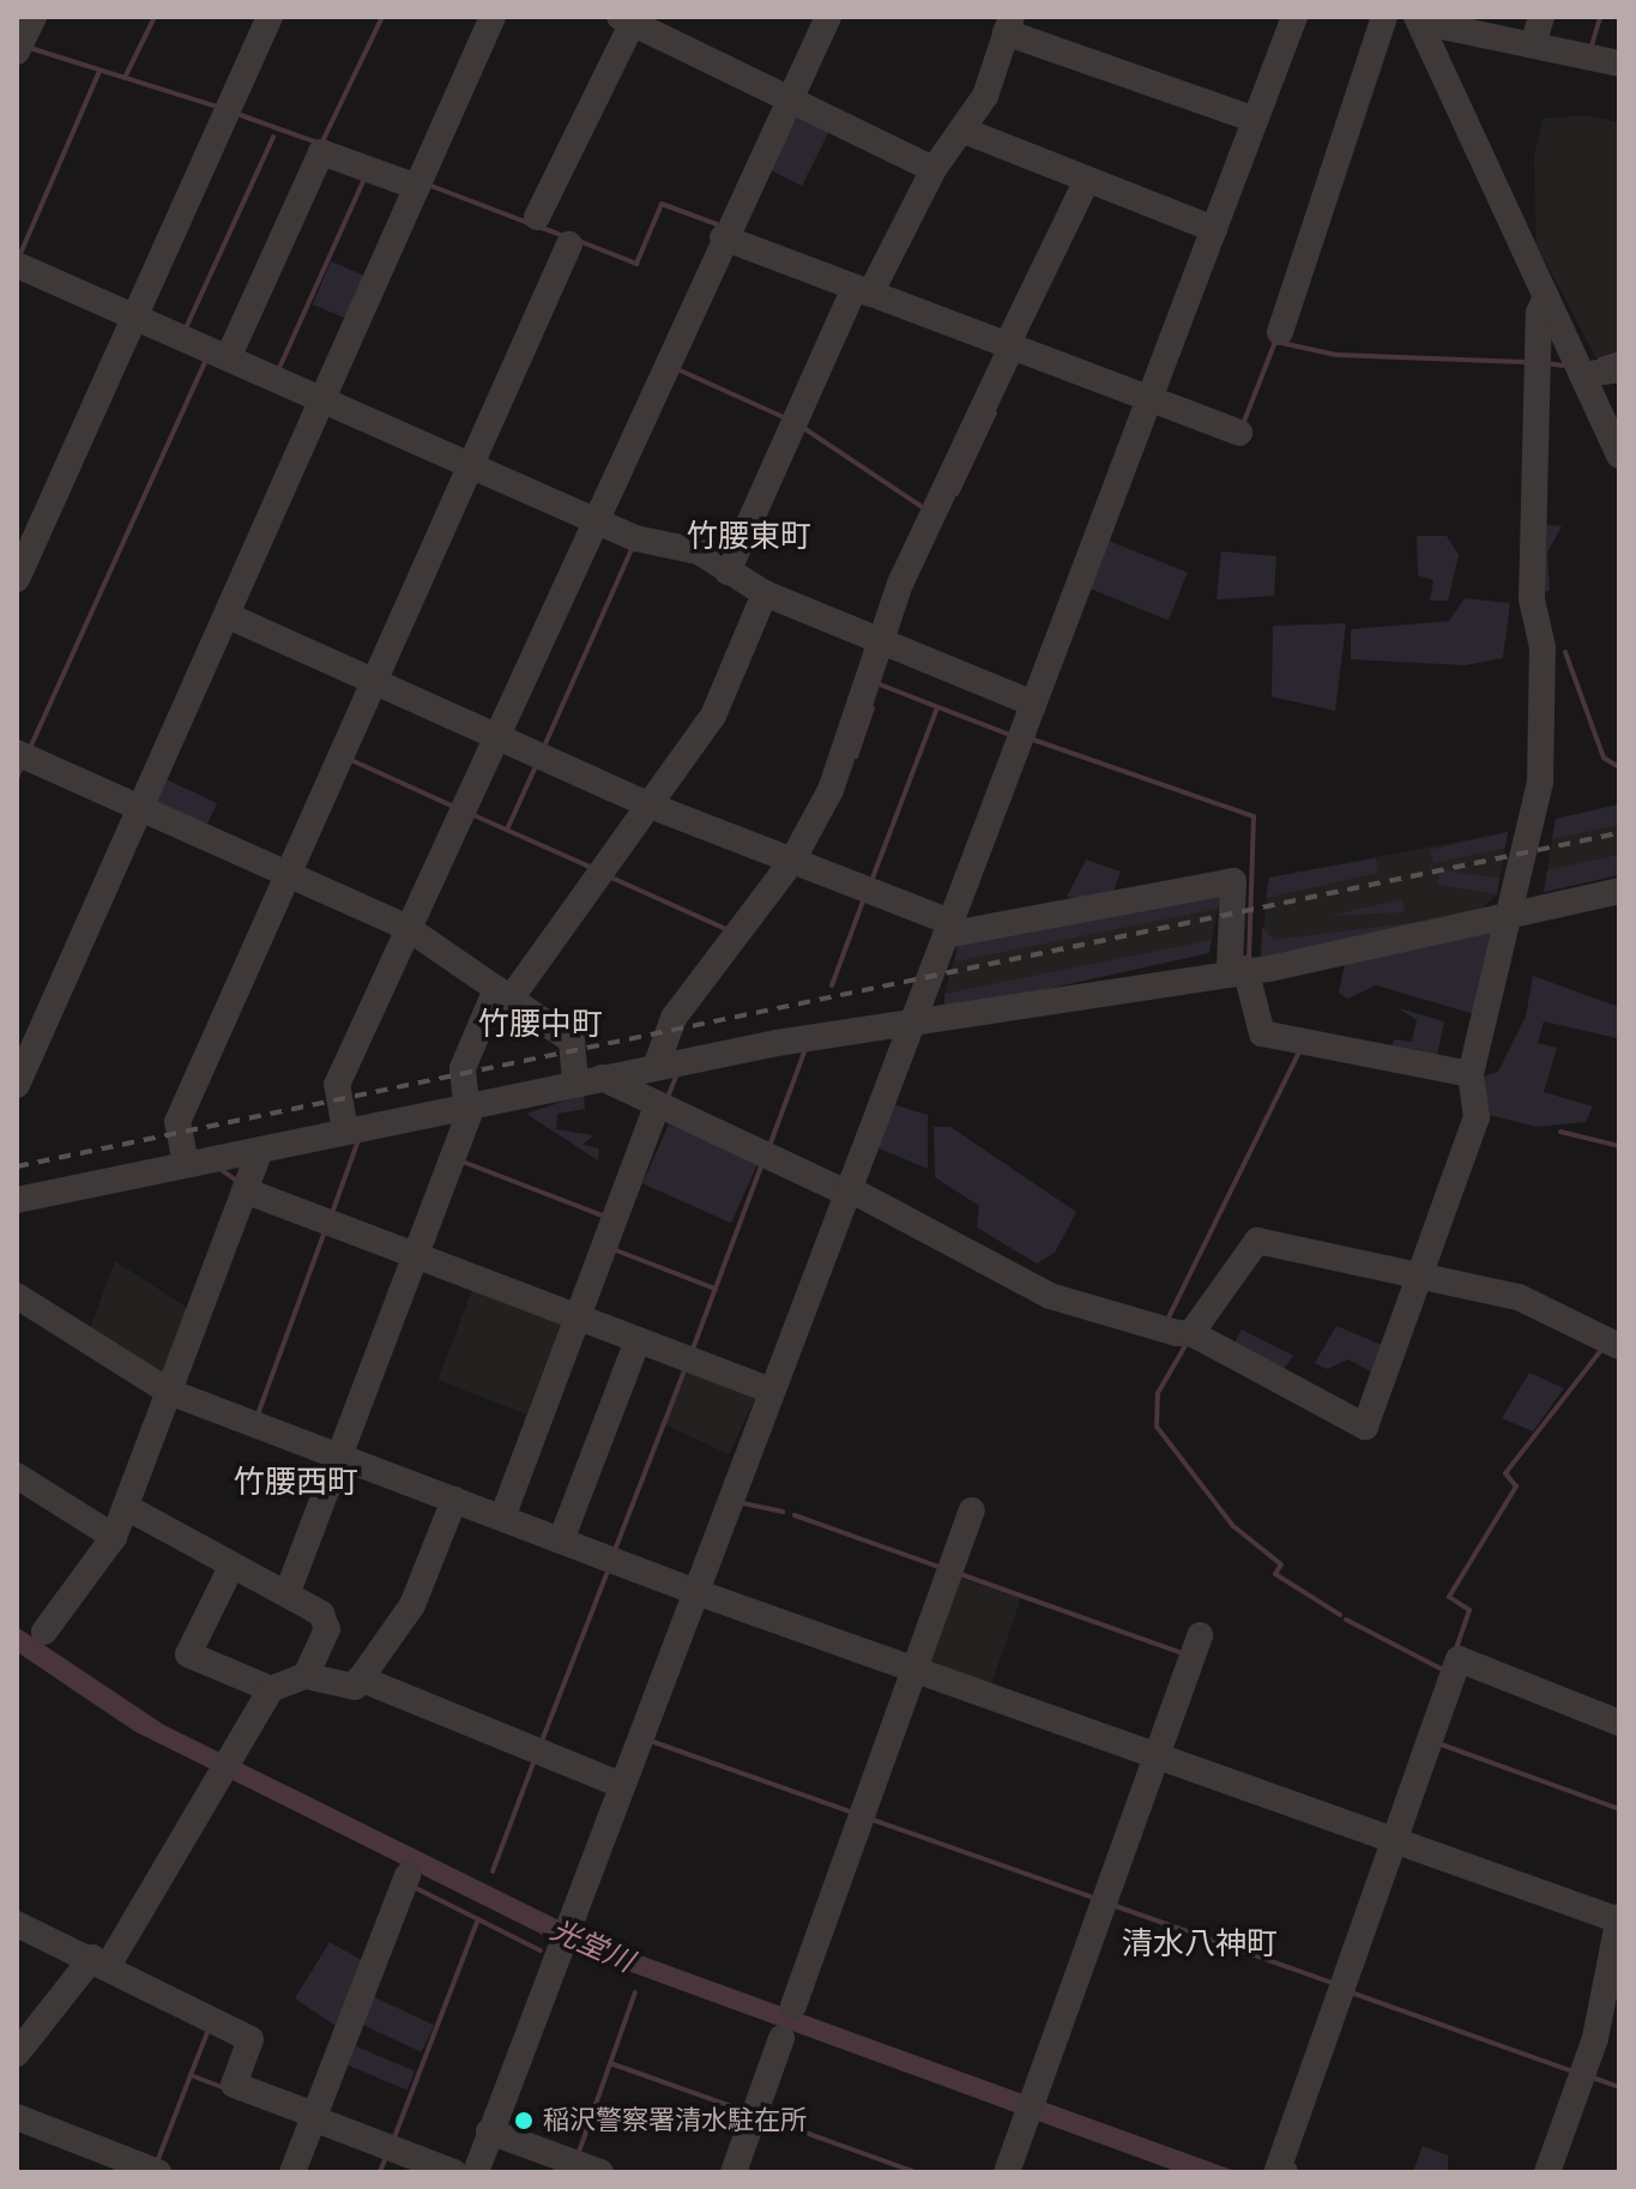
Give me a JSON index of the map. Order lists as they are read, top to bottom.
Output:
{
  "districts": [
    "竹腰東町",
    "竹腰中町",
    "竹腰西町",
    "清水八神町"
  ],
  "water": ["光堂川"],
  "places": ["稲沢警察署清水駐在所"]
}
